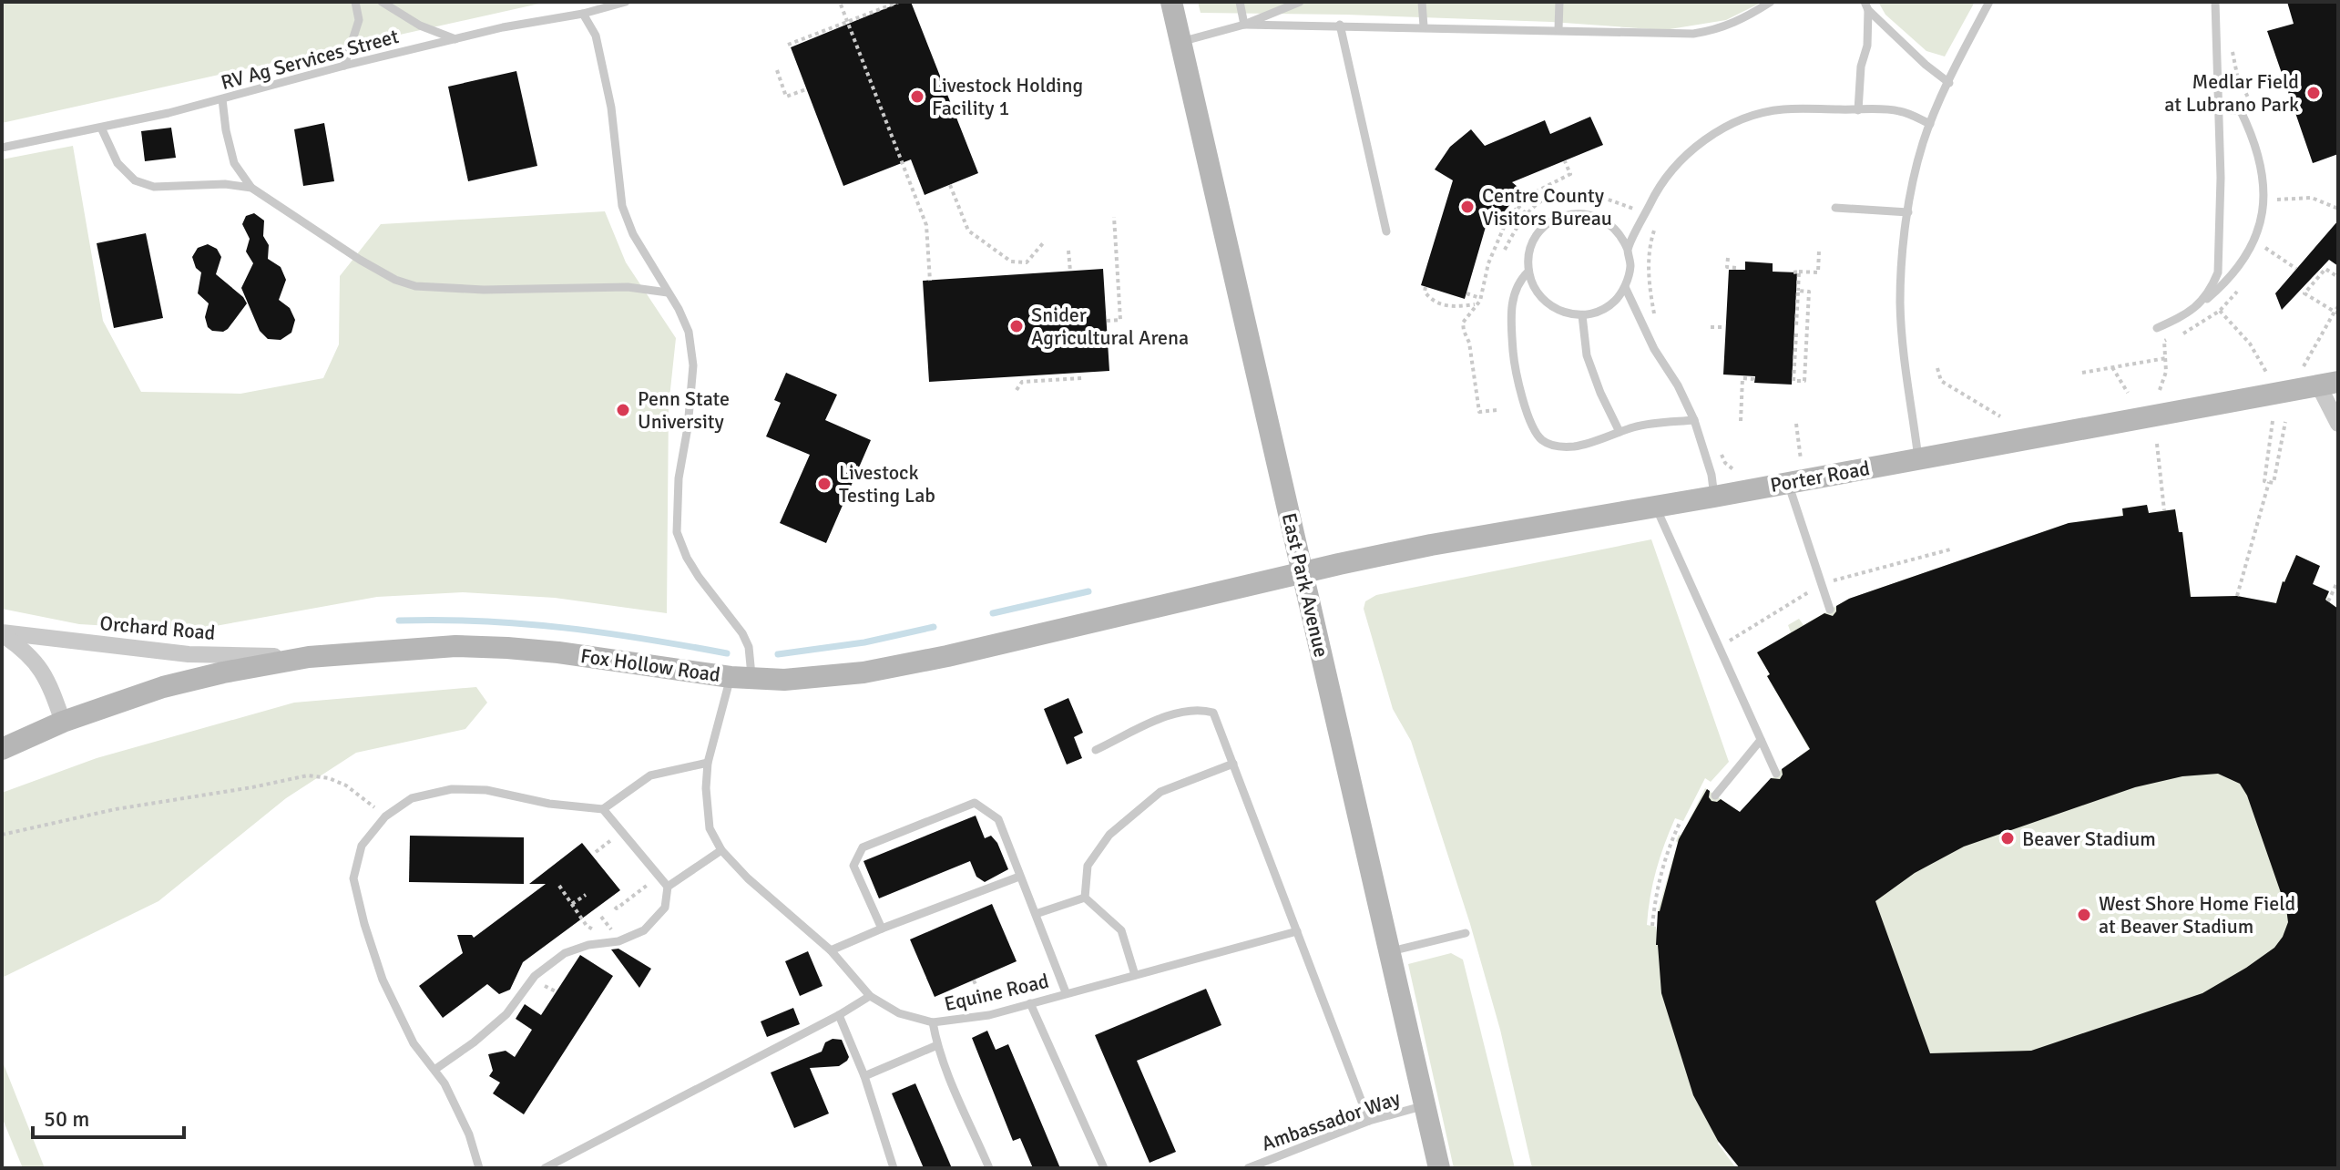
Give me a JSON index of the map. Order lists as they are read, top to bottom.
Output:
{
  "streets": {
    "main road": ["Porter Road", "East Park Avenue", "Fox Hollow Road"],
    "street": ["Orchard Road"],
    "lane": ["RV Ag Services Street", "Equine Road", "Ambassador Way"]
  },
  "crossings": [
    ["Porter Road", "East Park Avenue"],
    ["Porter Road", "Fox Hollow Road"],
    ["East Park Avenue", "Fox Hollow Road"],
    ["East Park Avenue", "Ambassador Way"],
    ["Orchard Road", "Fox Hollow Road"],
    ["Fox Hollow Road", "Equine Road"]
  ],
  "places": [
    "Medlar Field at Lubrano Park",
    "Livestock Holding Facility 1",
    "Centre County Visitors Bureau",
    "Snider Agricultural Arena",
    "Penn State University",
    "Livestock Testing Lab",
    "Beaver Stadium",
    "West Shore Home Field at Beaver Stadium"
  ],
  "scale_bar": "50 m"
}
